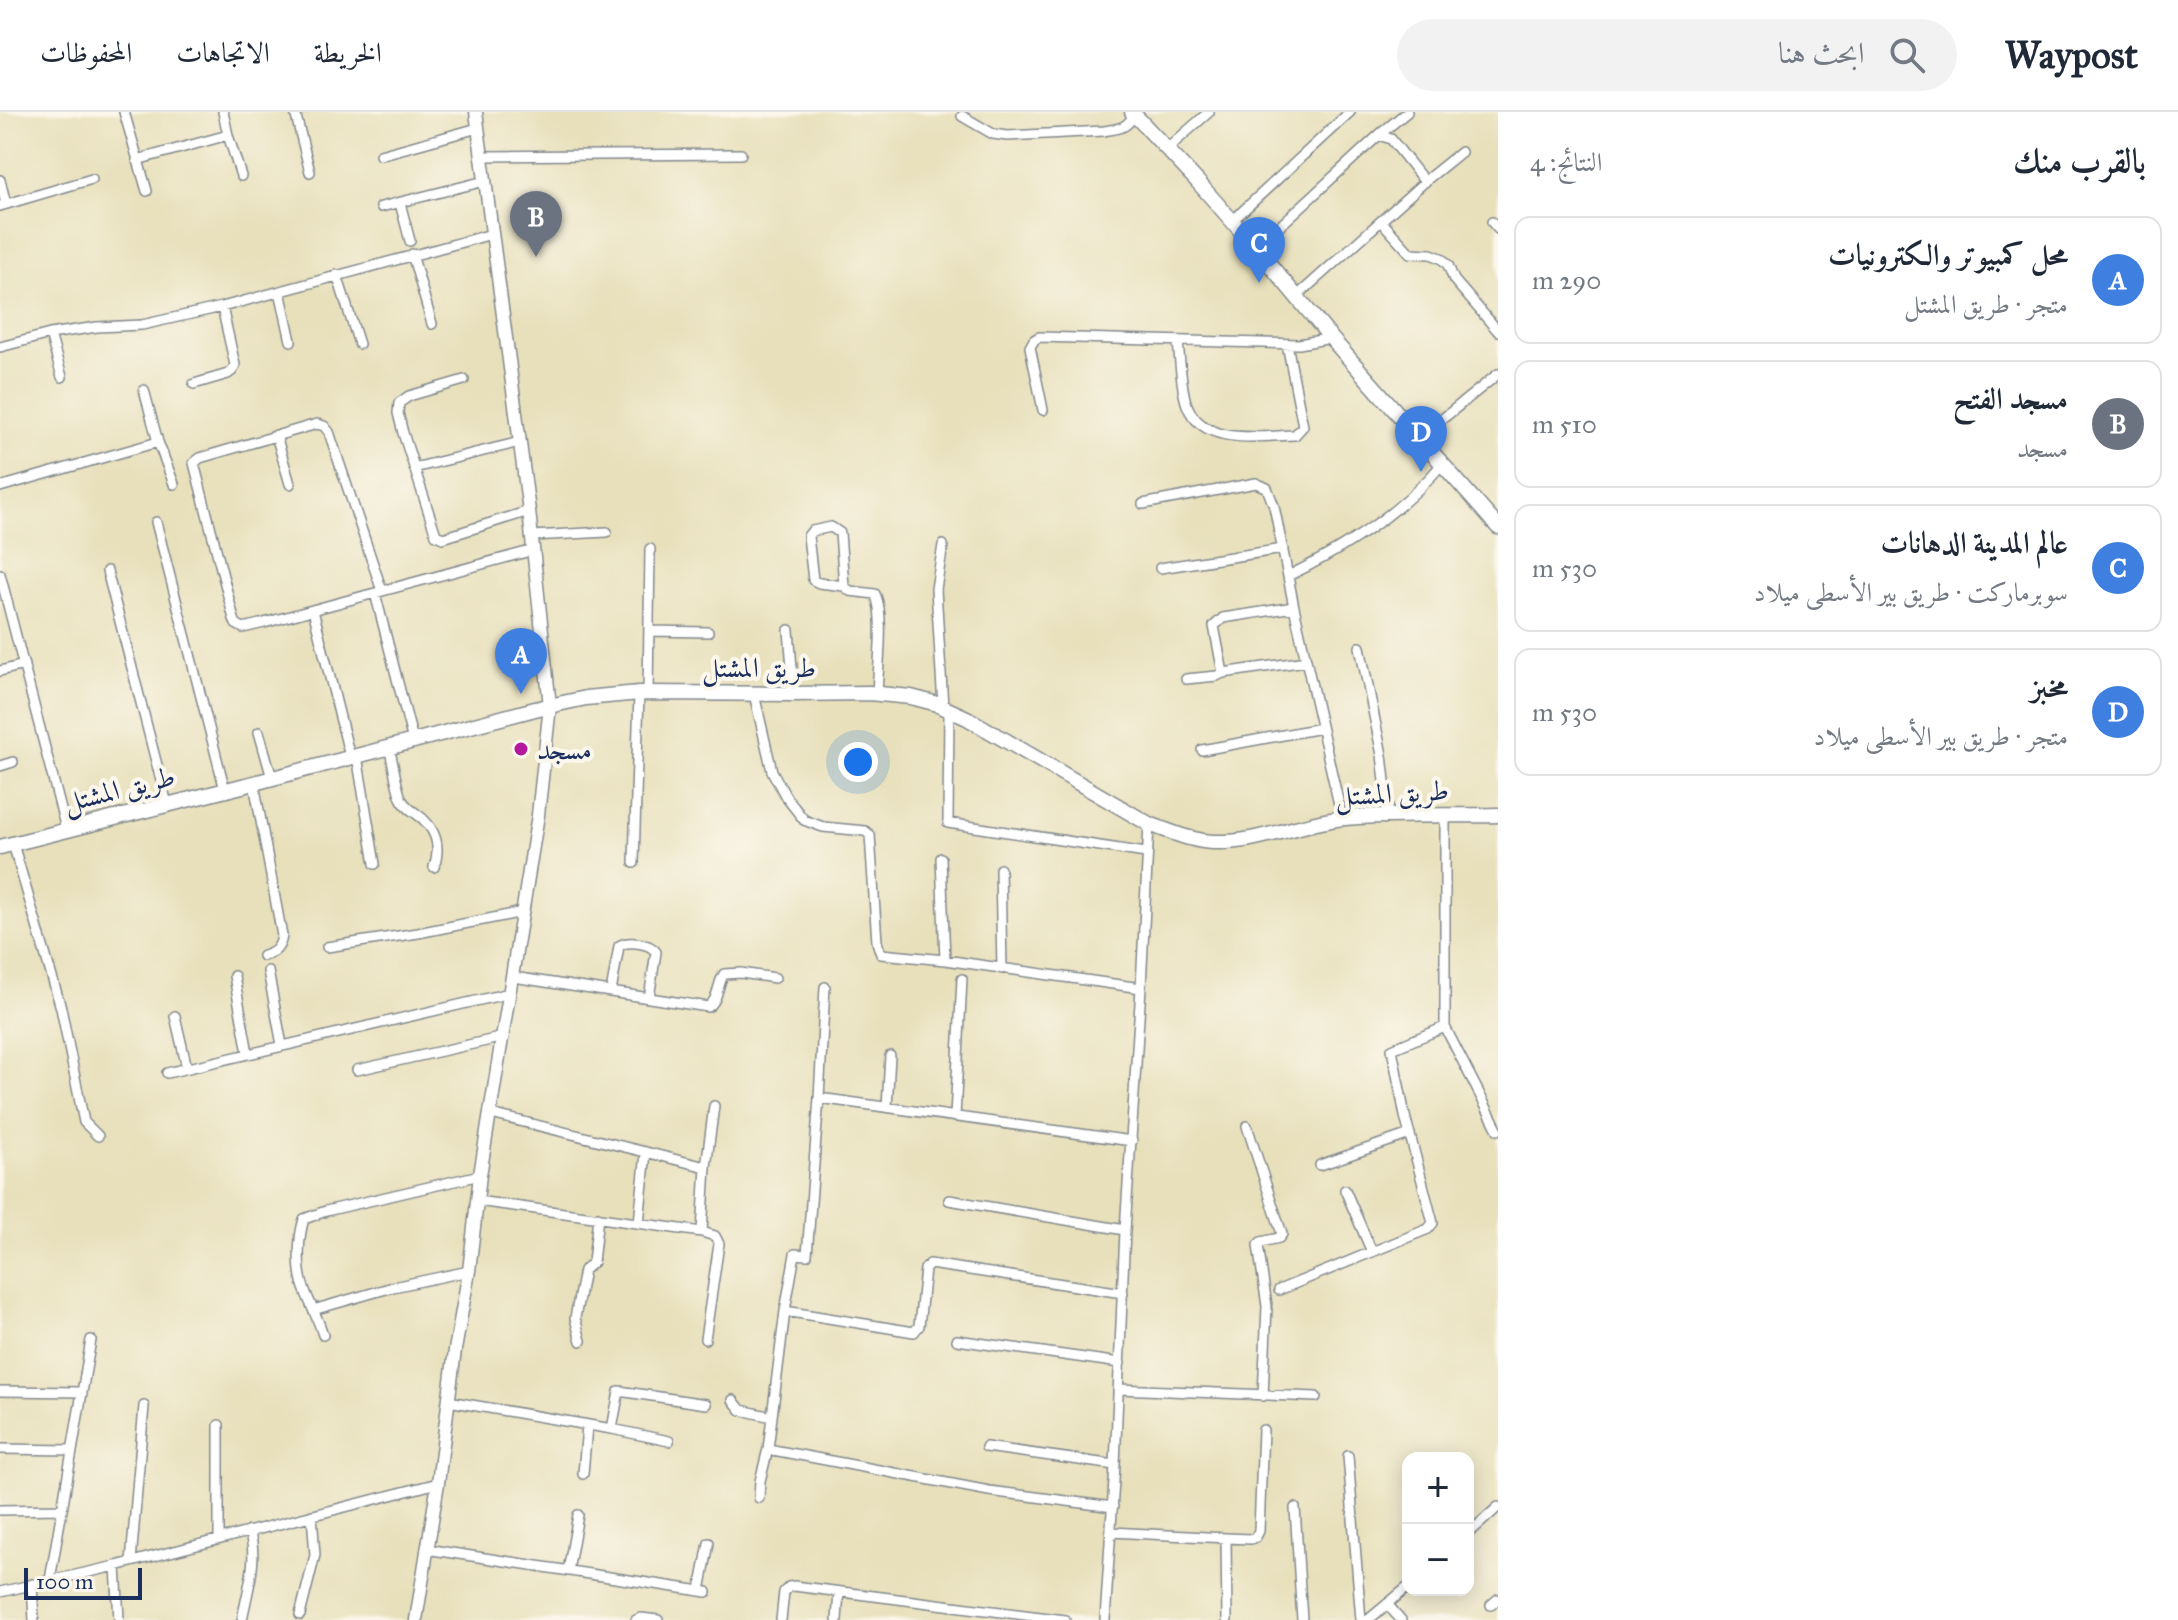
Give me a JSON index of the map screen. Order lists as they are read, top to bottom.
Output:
{
  "streets": {
    "main road": ["طريق المشتل"]
  },
  "places": ["مسجد"],
  "scale_bar": "100 m",
  "page": {
    "header": "Waypost",
    "search": "ابحث هنا",
    "nav": ["الخريطة", "الاتجاهات", "المحفوظات"],
    "heading": ["بالقرب منك", "النتائج: 4"],
    "pins": [
      "B",
      "C",
      "D",
      "A"
    ],
    "list": [
      {
        "mark": "A",
        "name": "محل كمبيوتر والكترونيات",
        "note": "متجر · طريق المشتل",
        "value": "290 m"
      },
      {
        "mark": "B",
        "name": "مسجد الفتح",
        "note": "مسجد",
        "value": "510 m"
      },
      {
        "mark": "C",
        "name": "عالم المدينة الدهانات",
        "note": "سوبرماركت · طريق بير الأسطى ميلاد",
        "value": "530 m"
      },
      {
        "mark": "D",
        "name": "مخبز",
        "note": "متجر · طريق بير الأسطى ميلاد",
        "value": "530 m"
      }
    ],
    "map_buttons": ["+", "−"],
    "scale": "100 m"
  }
}
